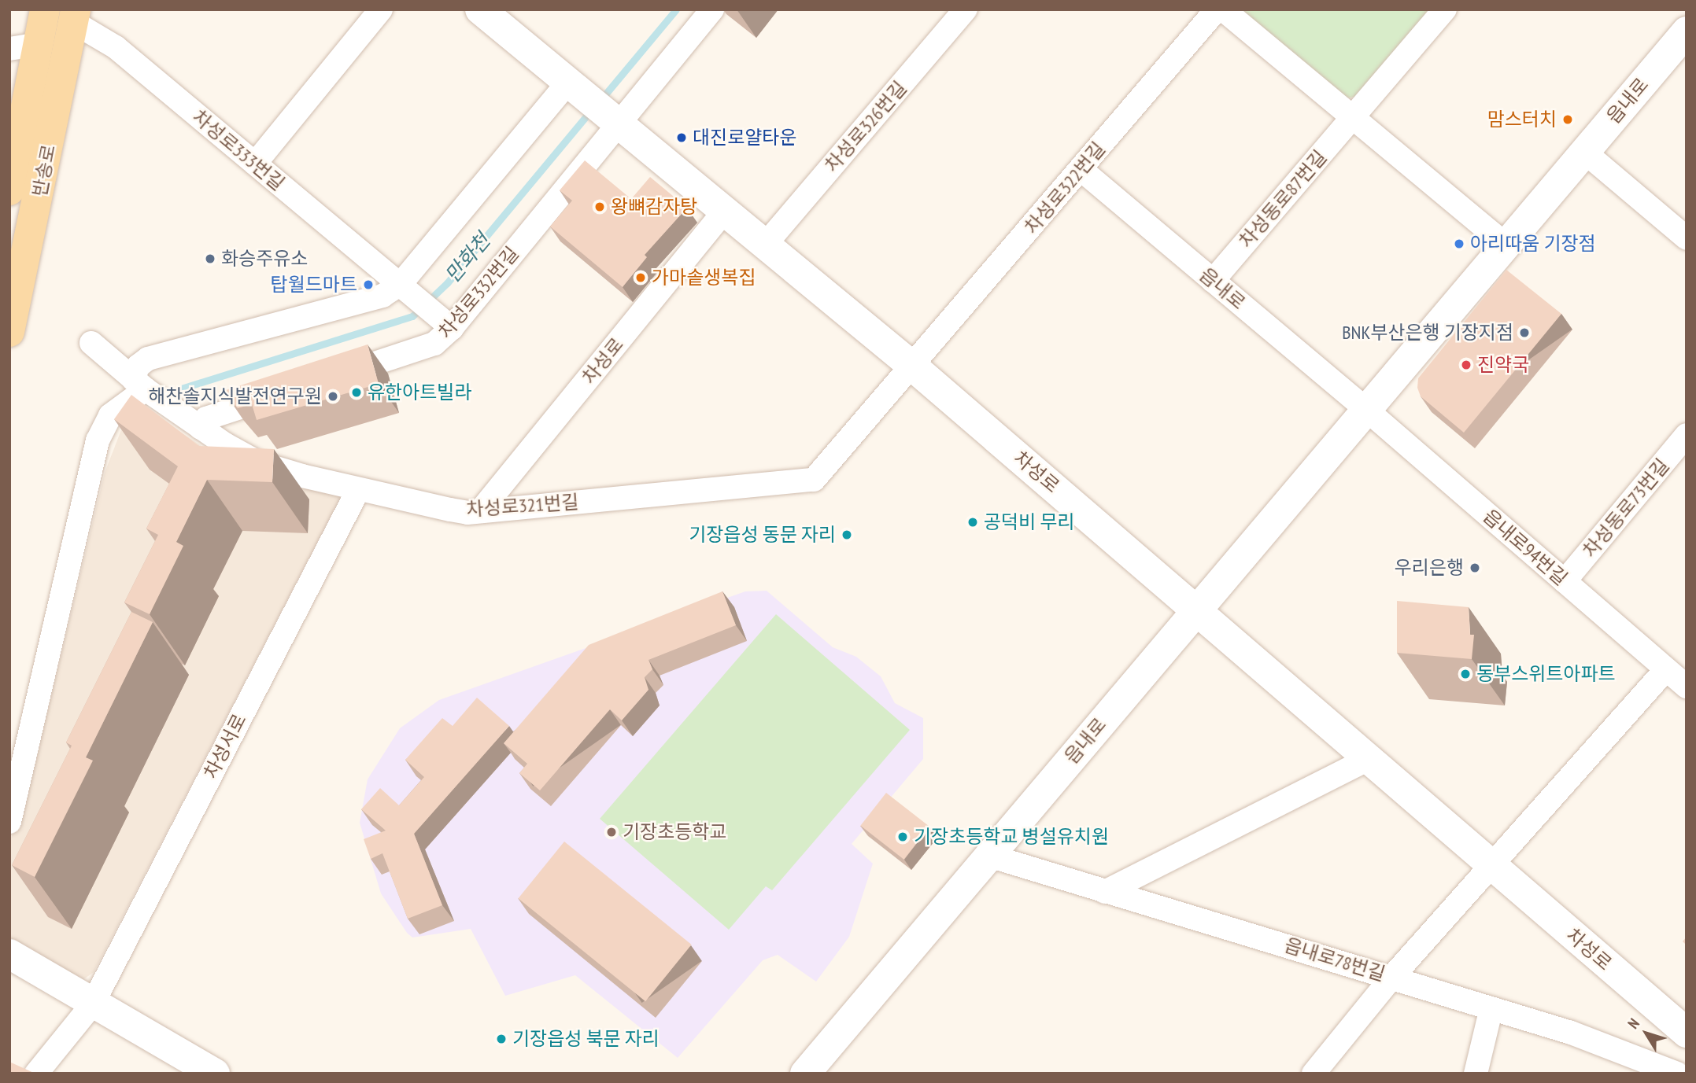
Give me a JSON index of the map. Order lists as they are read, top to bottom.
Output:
{
  "streets": {
    "main road": ["읍내로", "반송로", "차성로"],
    "street": [
      "차성로326번길",
      "차성로333번길",
      "차성로322번길",
      "차성동로87번길",
      "차성로332번길",
      "차성로321번길",
      "차성동로73번길",
      "읍내로94번길",
      "차성서로",
      "읍내로78번길"
    ]
  },
  "crossings": [
    ["읍내로", "차성로322번길"],
    ["읍내로", "차성동로87번길"],
    ["읍내로", "차성로"],
    ["읍내로", "읍내로94번길"],
    ["읍내로", "읍내로78번길"],
    ["차성로326번길", "차성로"],
    ["차성로333번길", "반송로"],
    ["차성로333번길", "차성로332번길"],
    ["차성로322번길", "차성로"],
    ["차성로322번길", "차성로321번길"],
    ["차성로332번길", "차성로"],
    ["차성로", "차성로321번길"],
    ["차성로321번길", "차성서로"],
    ["차성동로73번길", "읍내로94번길"]
  ],
  "water": ["만화천"],
  "places": [
    "맘스터치",
    "대진로얄타운",
    "왕뼈감자탕",
    "아리따움 기장점",
    "화승주유소",
    "가마솥생복집",
    "탑월드마트",
    "BNK부산은행 기장지점",
    "진약국",
    "유한아트빌라",
    "해찬솔지식발전연구원",
    "공덕비 무리",
    "기장읍성 동문 자리",
    "우리은행",
    "동부스위트아파트",
    "기장초등학교",
    "기장초등학교 병설유치원",
    "기장읍성 북문 자리"
  ],
  "north": "top left"
}
